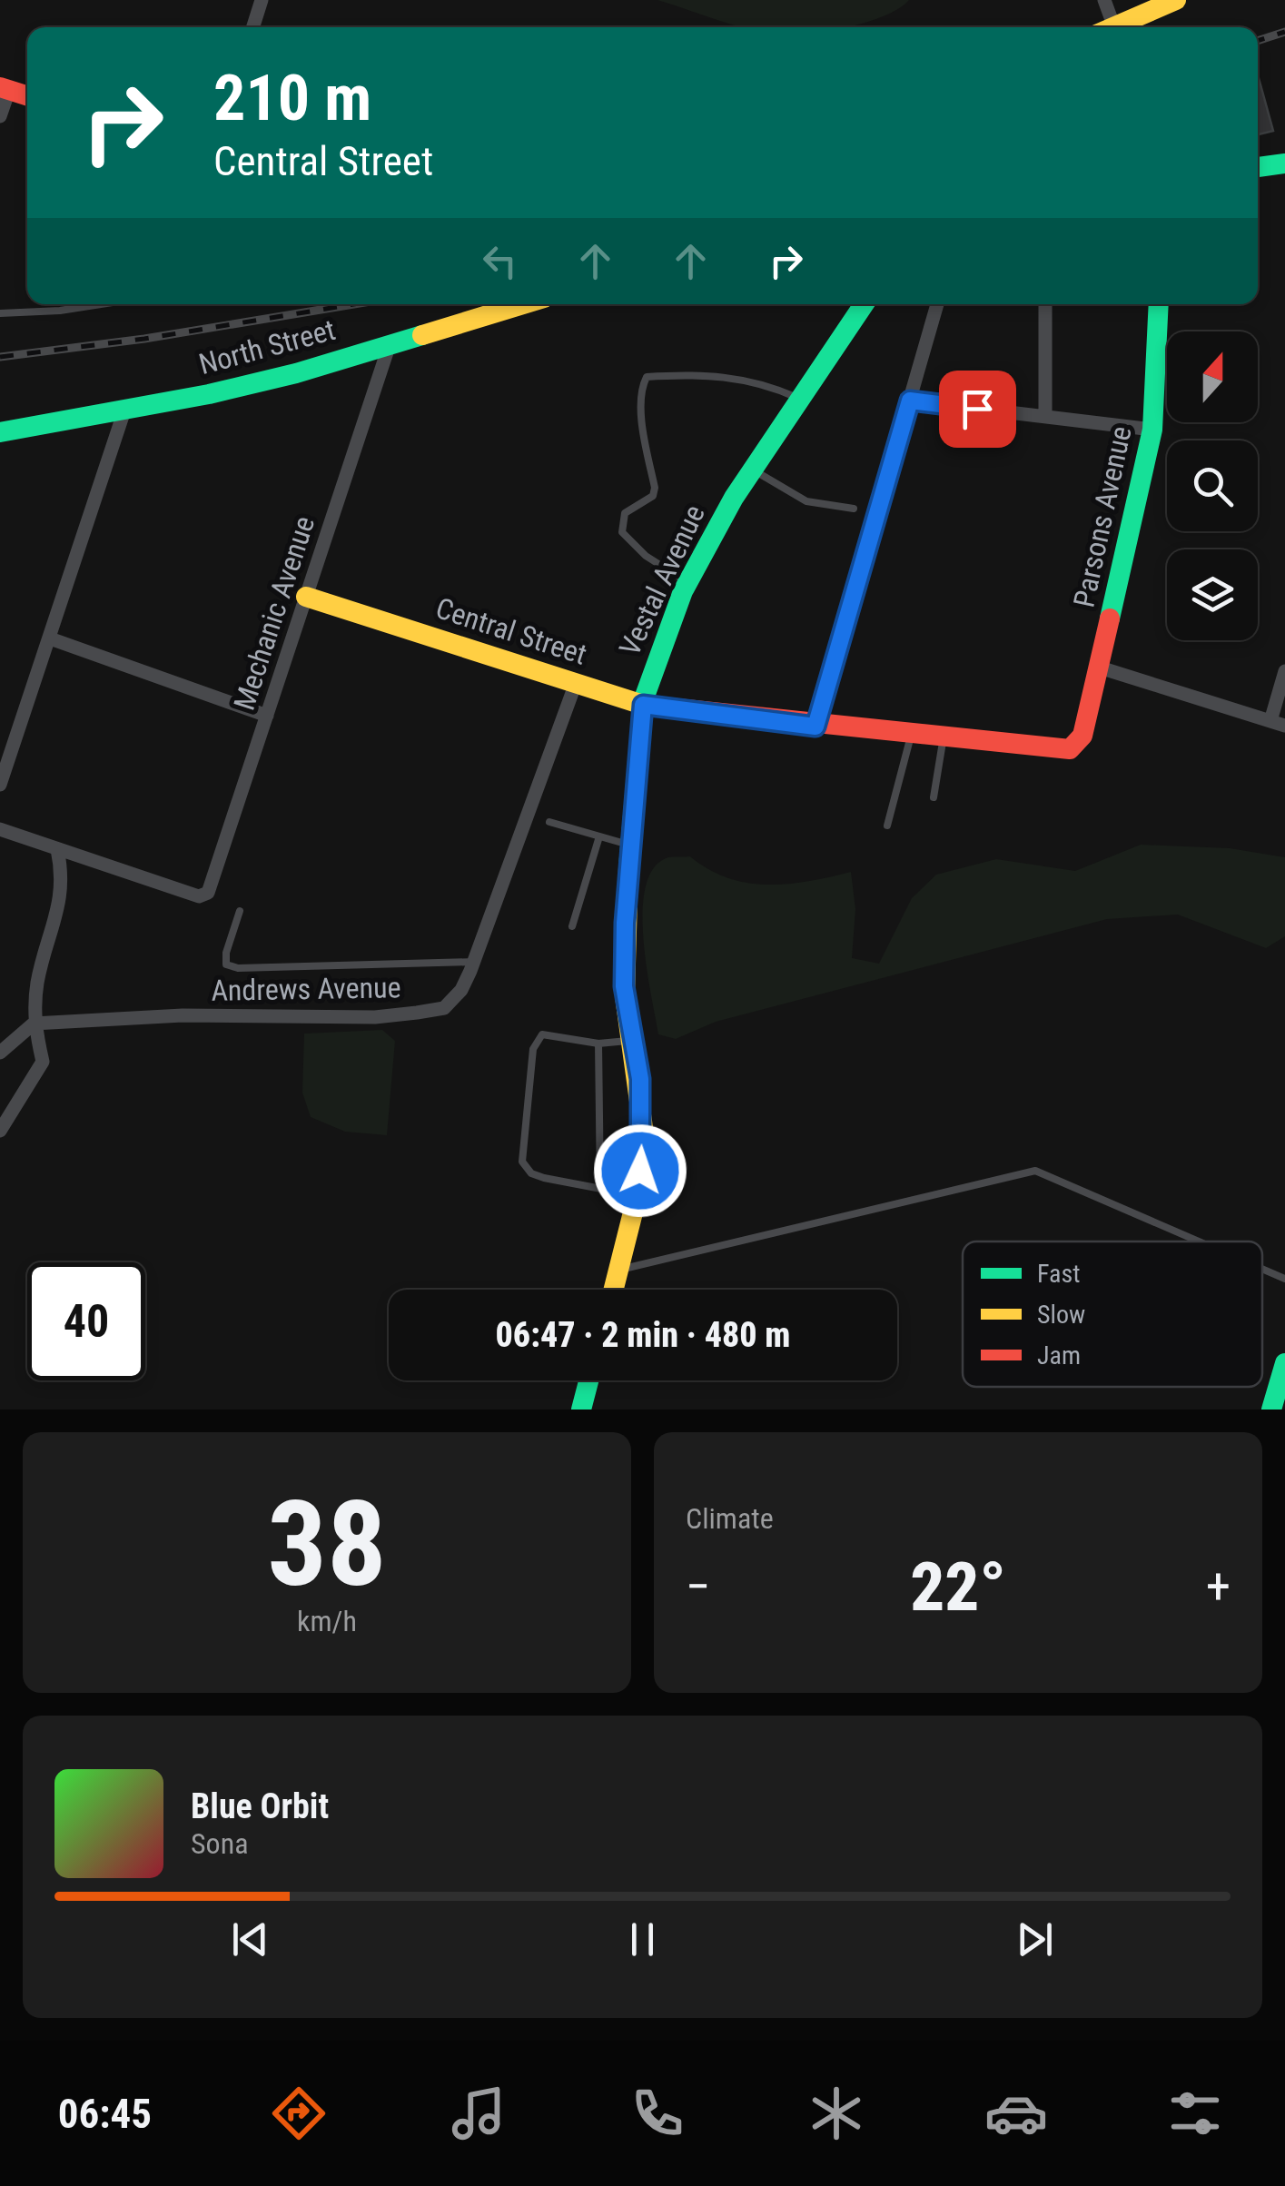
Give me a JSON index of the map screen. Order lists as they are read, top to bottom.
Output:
{
  "streets": {
    "street": [
      "North Street",
      "Parsons Avenue",
      "Vestal Avenue",
      "Mechanic Avenue",
      "Central Street",
      "Andrews Avenue"
    ]
  },
  "crossings": [
    ["North Street", "Mechanic Avenue"],
    ["Parsons Avenue", "Central Street"],
    ["Vestal Avenue", "Central Street"],
    ["Mechanic Avenue", "Central Street"],
    ["Central Street", "Andrews Avenue"]
  ],
  "legend": ["Fast", "Slow", "Jam"],
  "north": "top",
  "page": {
    "turn": ["210 m", "Central Street"],
    "limit": "40",
    "trip": "06:47 · 2 min · 480 m",
    "tile": [
      ["38", "km/h"],
      "Climate"
    ],
    "heat": ["−", "22°", "+"],
    "song": ["Blue Orbit", "Sona"],
    "tabs": "06:45"
  }
}
